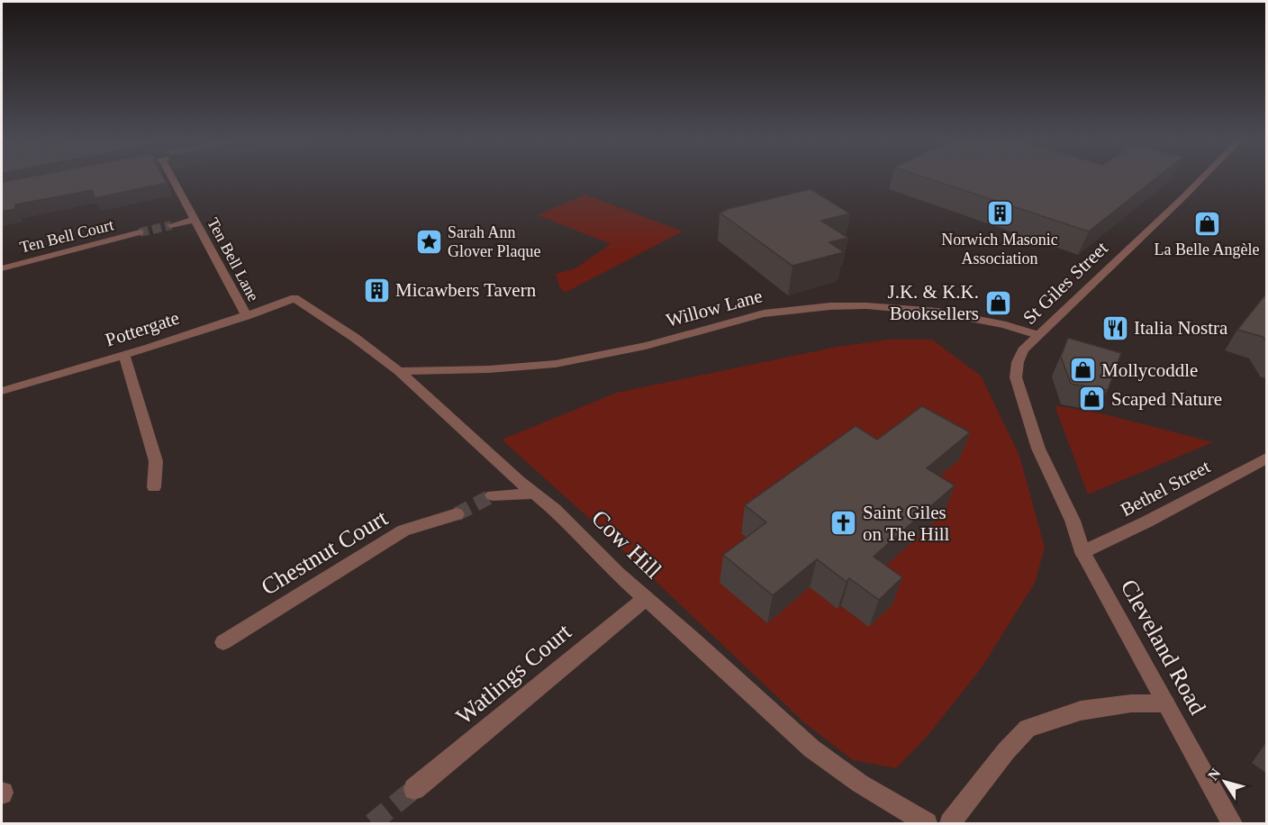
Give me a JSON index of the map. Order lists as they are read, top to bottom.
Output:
{
  "streets": {
    "street": [
      "Ten Bell Court",
      "Ten Bell Lane",
      "St Giles Street",
      "Willow Lane",
      "Pottergate",
      "Bethel Street",
      "Cow Hill",
      "Chestnut Court",
      "Cleveland Road",
      "Watlings Court"
    ]
  },
  "crossings": [
    ["Ten Bell Lane", "Pottergate"],
    ["St Giles Street", "Willow Lane"],
    ["St Giles Street", "Cleveland Road"],
    ["Willow Lane", "Cow Hill"],
    ["Pottergate", "Cow Hill"],
    ["Bethel Street", "Cleveland Road"],
    ["Cow Hill", "Watlings Court"]
  ],
  "places": {
    "building": ["Norwich Masonic Association", "Micawbers Tavern"],
    "shop": [
      "La Belle Angèle",
      "J.K. & K.K. Booksellers",
      "Mollycoddle",
      "Scaped Nature"
    ],
    "place": ["Sarah Ann Glover Plaque"],
    "restaurant": ["Italia Nostra"],
    "church": ["Saint Giles on The Hill"]
  },
  "north": "top left"
}
